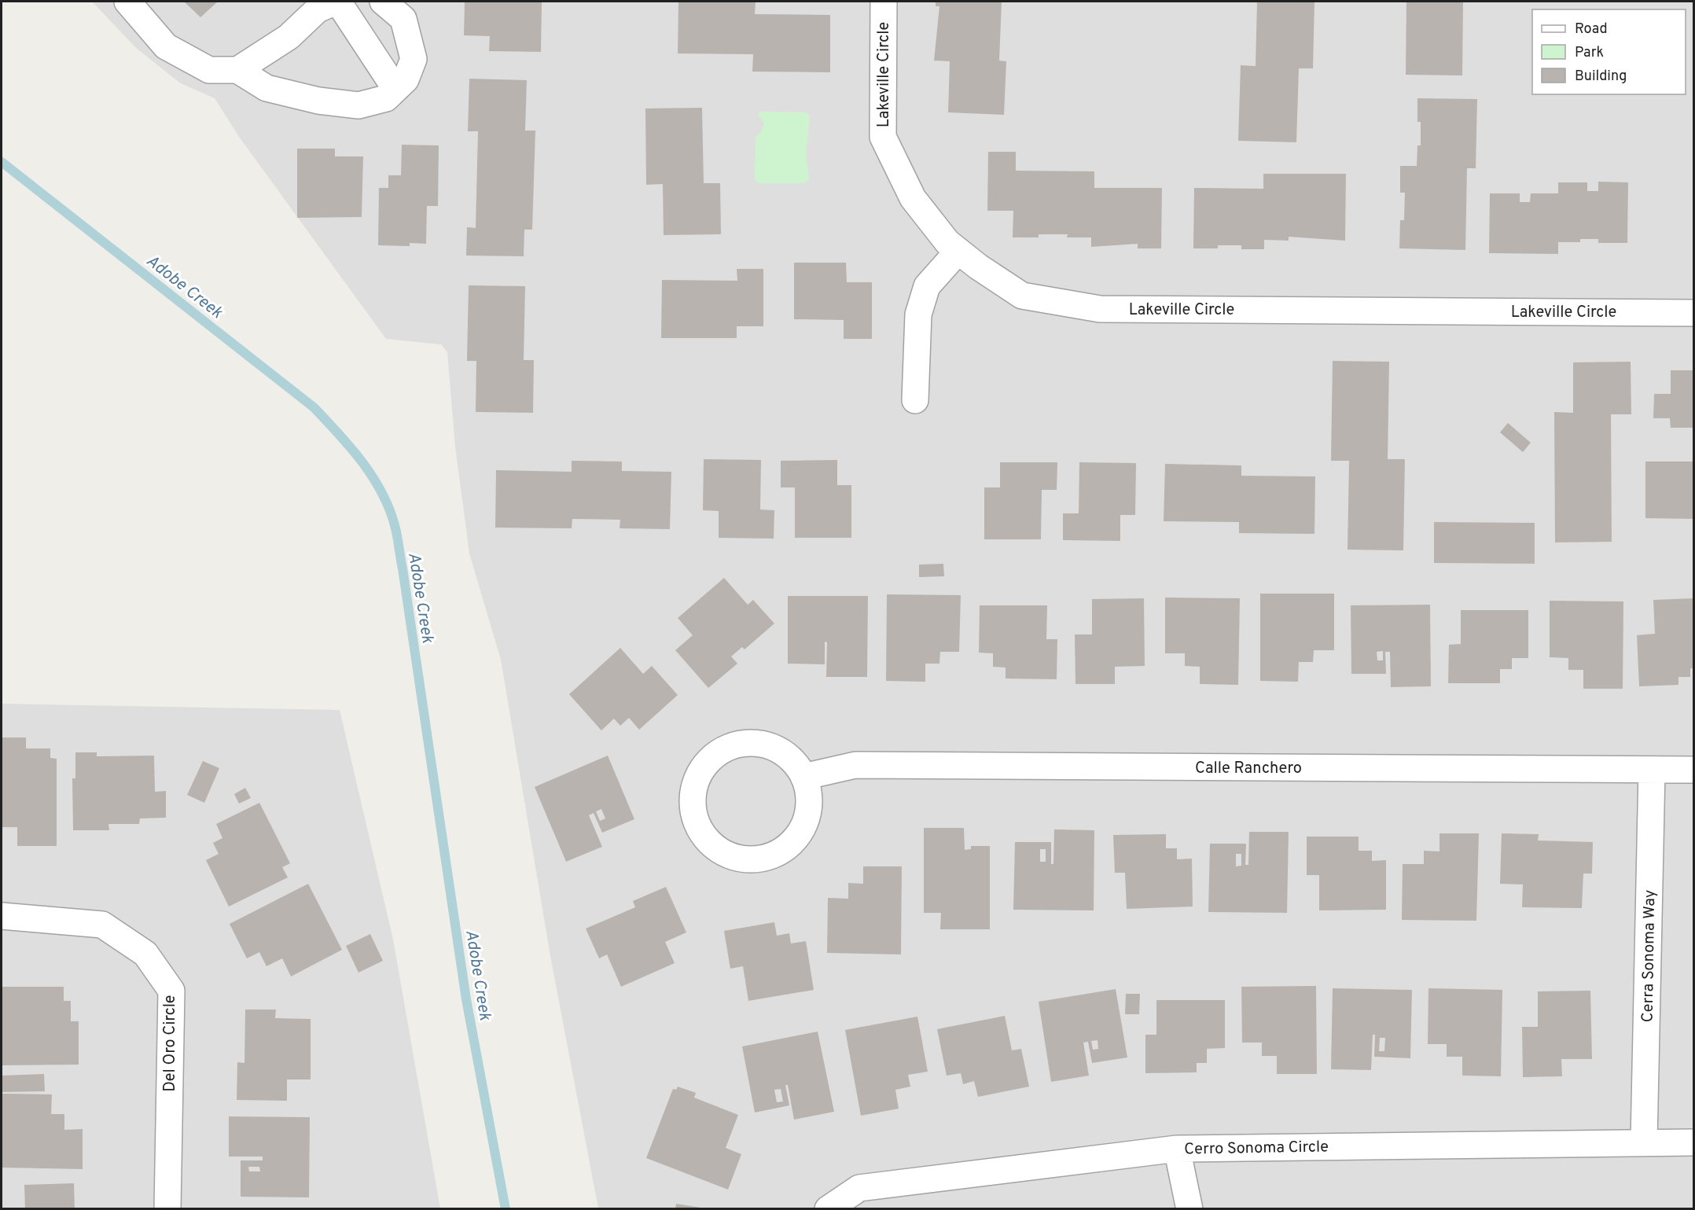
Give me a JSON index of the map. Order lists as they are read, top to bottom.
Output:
{
  "streets": {
    "street": [
      "Lakeville Circle",
      "Calle Ranchero",
      "Cerra Sonoma Way",
      "Del Oro Circle",
      "Cerro Sonoma Circle"
    ]
  },
  "crossings": [
    ["Calle Ranchero", "Cerra Sonoma Way"],
    ["Cerra Sonoma Way", "Cerro Sonoma Circle"]
  ],
  "water": ["Adobe Creek"],
  "legend": ["Road", "Park", "Building"]
}
